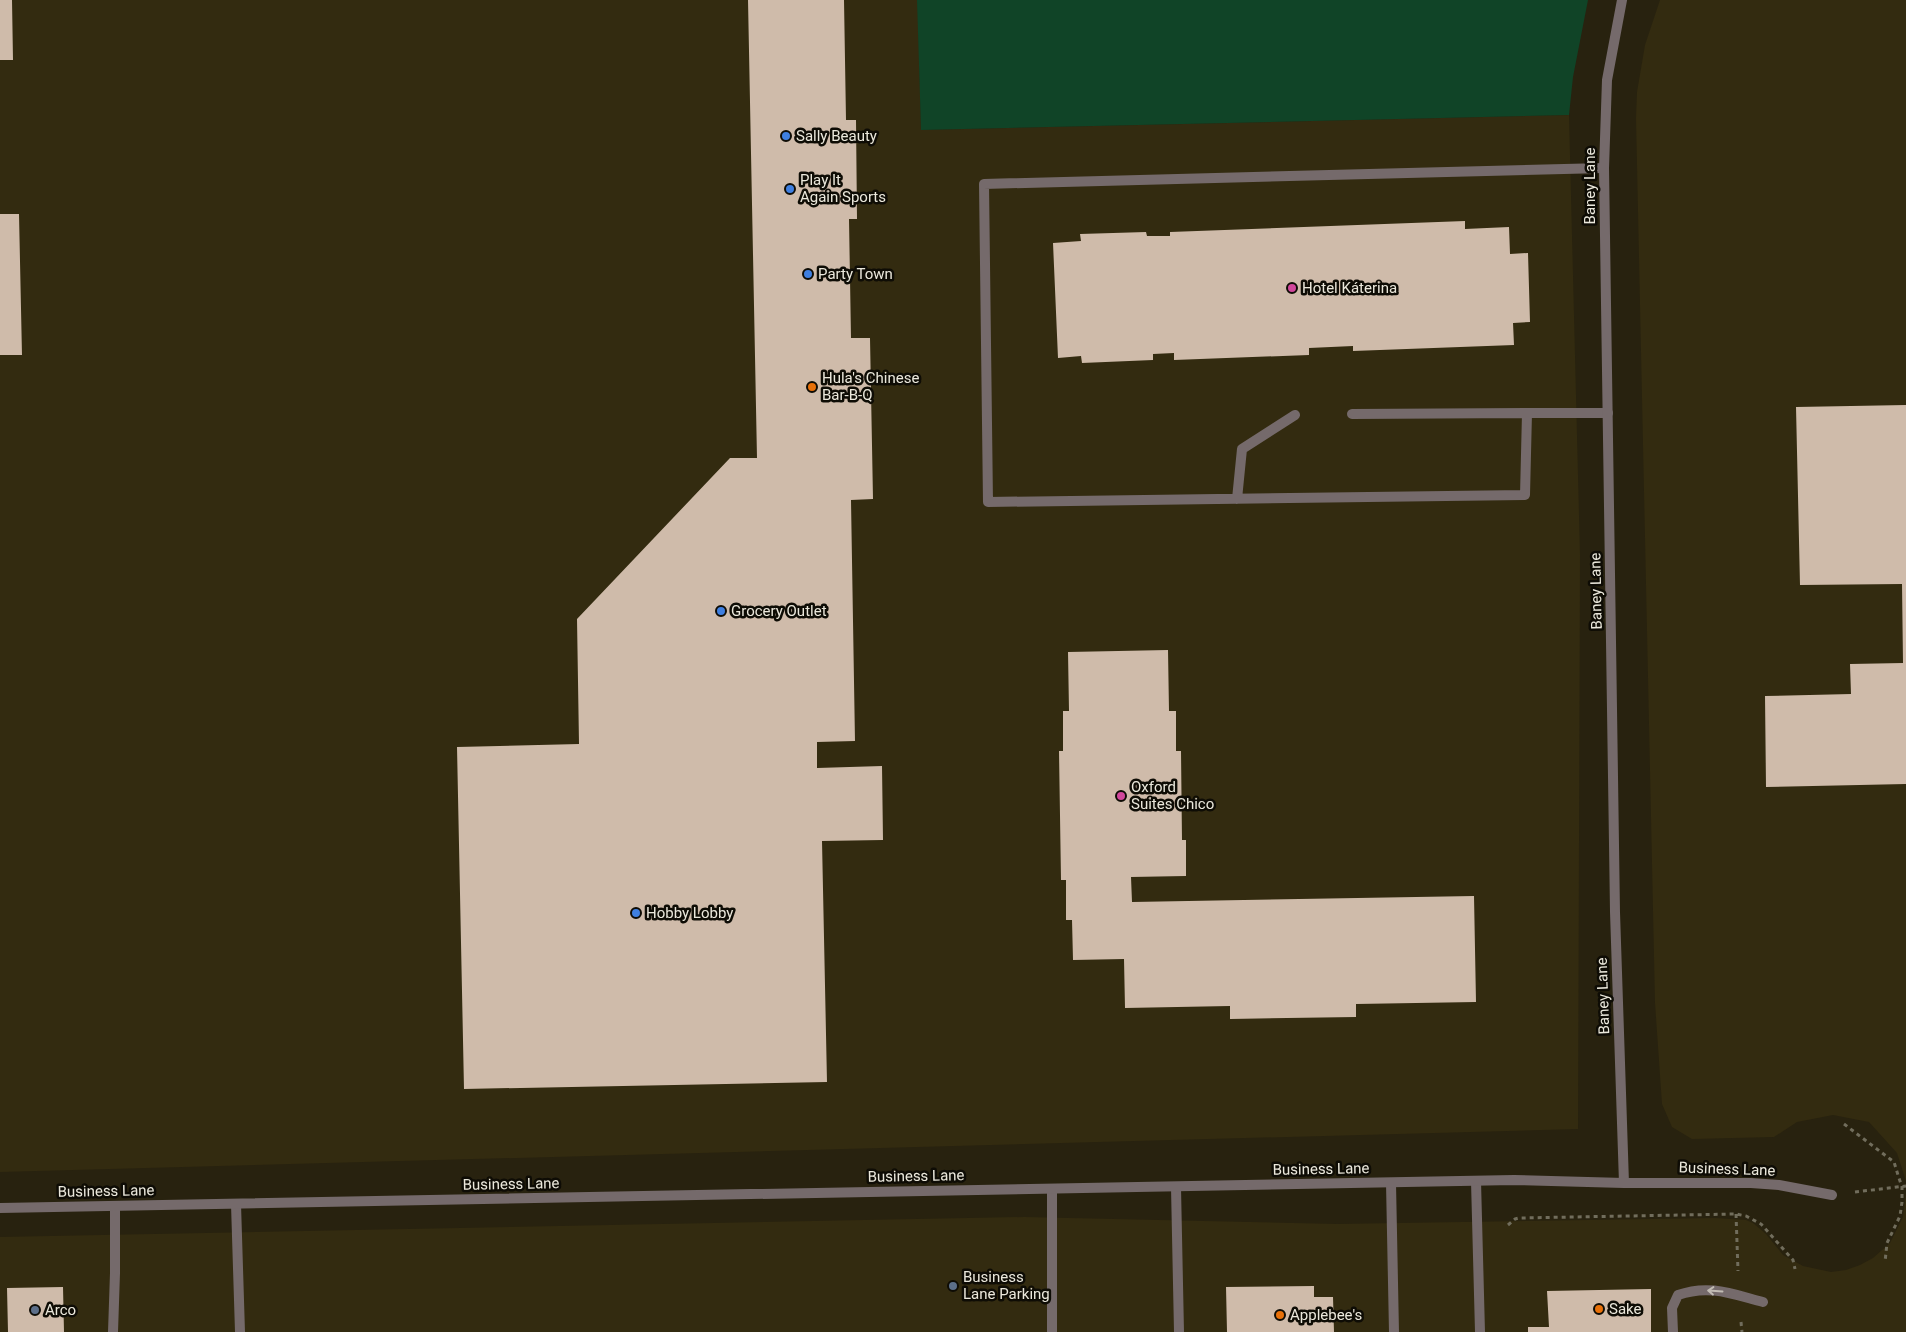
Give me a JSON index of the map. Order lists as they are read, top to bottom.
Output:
{
  "streets": {
    "street": ["Baney Lane", "Business Lane"]
  },
  "crossings": [
    ["Baney Lane", "Business Lane"]
  ],
  "places": [
    "Sally Beauty",
    "Play It Again Sports",
    "Party Town",
    "Hotel Káterina",
    "Hula's Chinese Bar-B-Q",
    "Grocery Outlet",
    "Oxford Suites Chico",
    "Hobby Lobby",
    "Business Lane Parking",
    "Sake",
    "Arco",
    "Applebee's"
  ]
}
